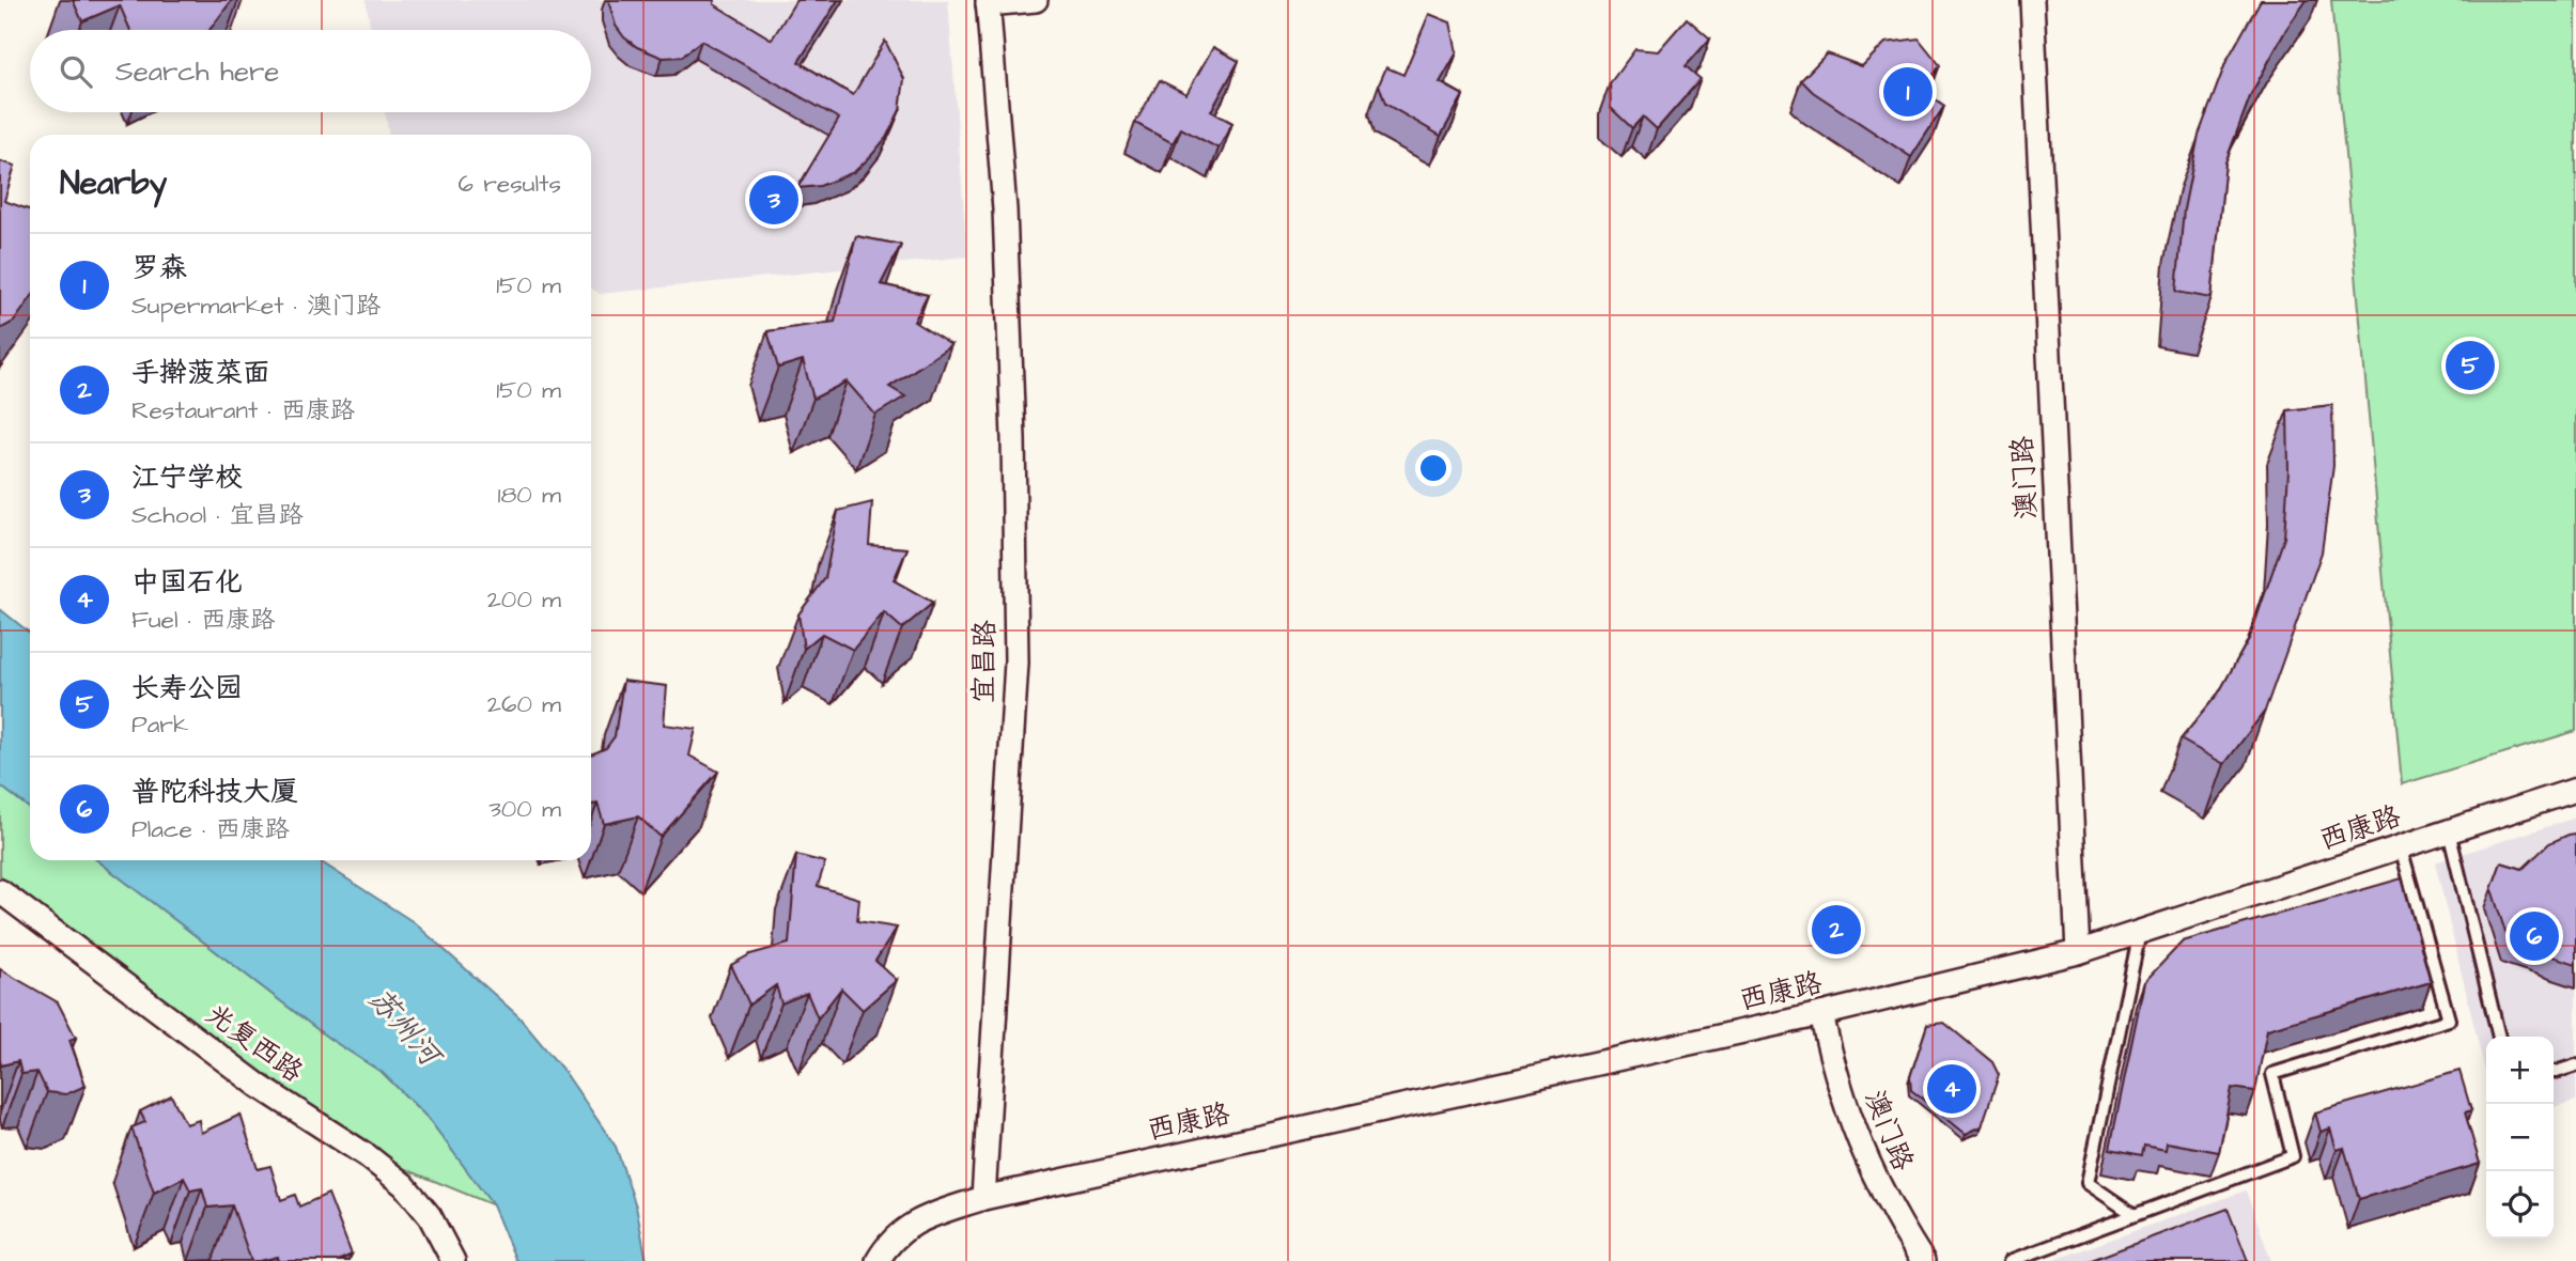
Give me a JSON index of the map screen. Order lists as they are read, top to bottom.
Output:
{
  "streets": {
    "street": [
      "澳门路",
      "宜昌路",
      "西康路",
      "光复西路"
    ]
  },
  "crossings": [
    ["澳门路", "西康路"],
    ["宜昌路", "西康路"]
  ],
  "water": ["苏州河"],
  "page": {
    "search": "Search here",
    "pins": [
      "1",
      "3",
      "5",
      "2",
      "6",
      "4"
    ],
    "heading": ["Nearby", "6 results"],
    "list": [
      {
        "mark": "1",
        "name": "罗森",
        "note": "Supermarket · 澳门路",
        "value": "150 m"
      },
      {
        "mark": "2",
        "name": "手擀菠菜面",
        "note": "Restaurant · 西康路",
        "value": "150 m"
      },
      {
        "mark": "3",
        "name": "江宁学校",
        "note": "School · 宜昌路",
        "value": "180 m"
      },
      {
        "mark": "4",
        "name": "中国石化",
        "note": "Fuel · 西康路",
        "value": "200 m"
      },
      {
        "mark": "5",
        "name": "长寿公园",
        "note": "Park",
        "value": "260 m"
      },
      {
        "mark": "6",
        "name": "普陀科技大厦",
        "note": "Place · 西康路",
        "value": "300 m"
      }
    ],
    "map_buttons": ["+", "−"]
  }
}
